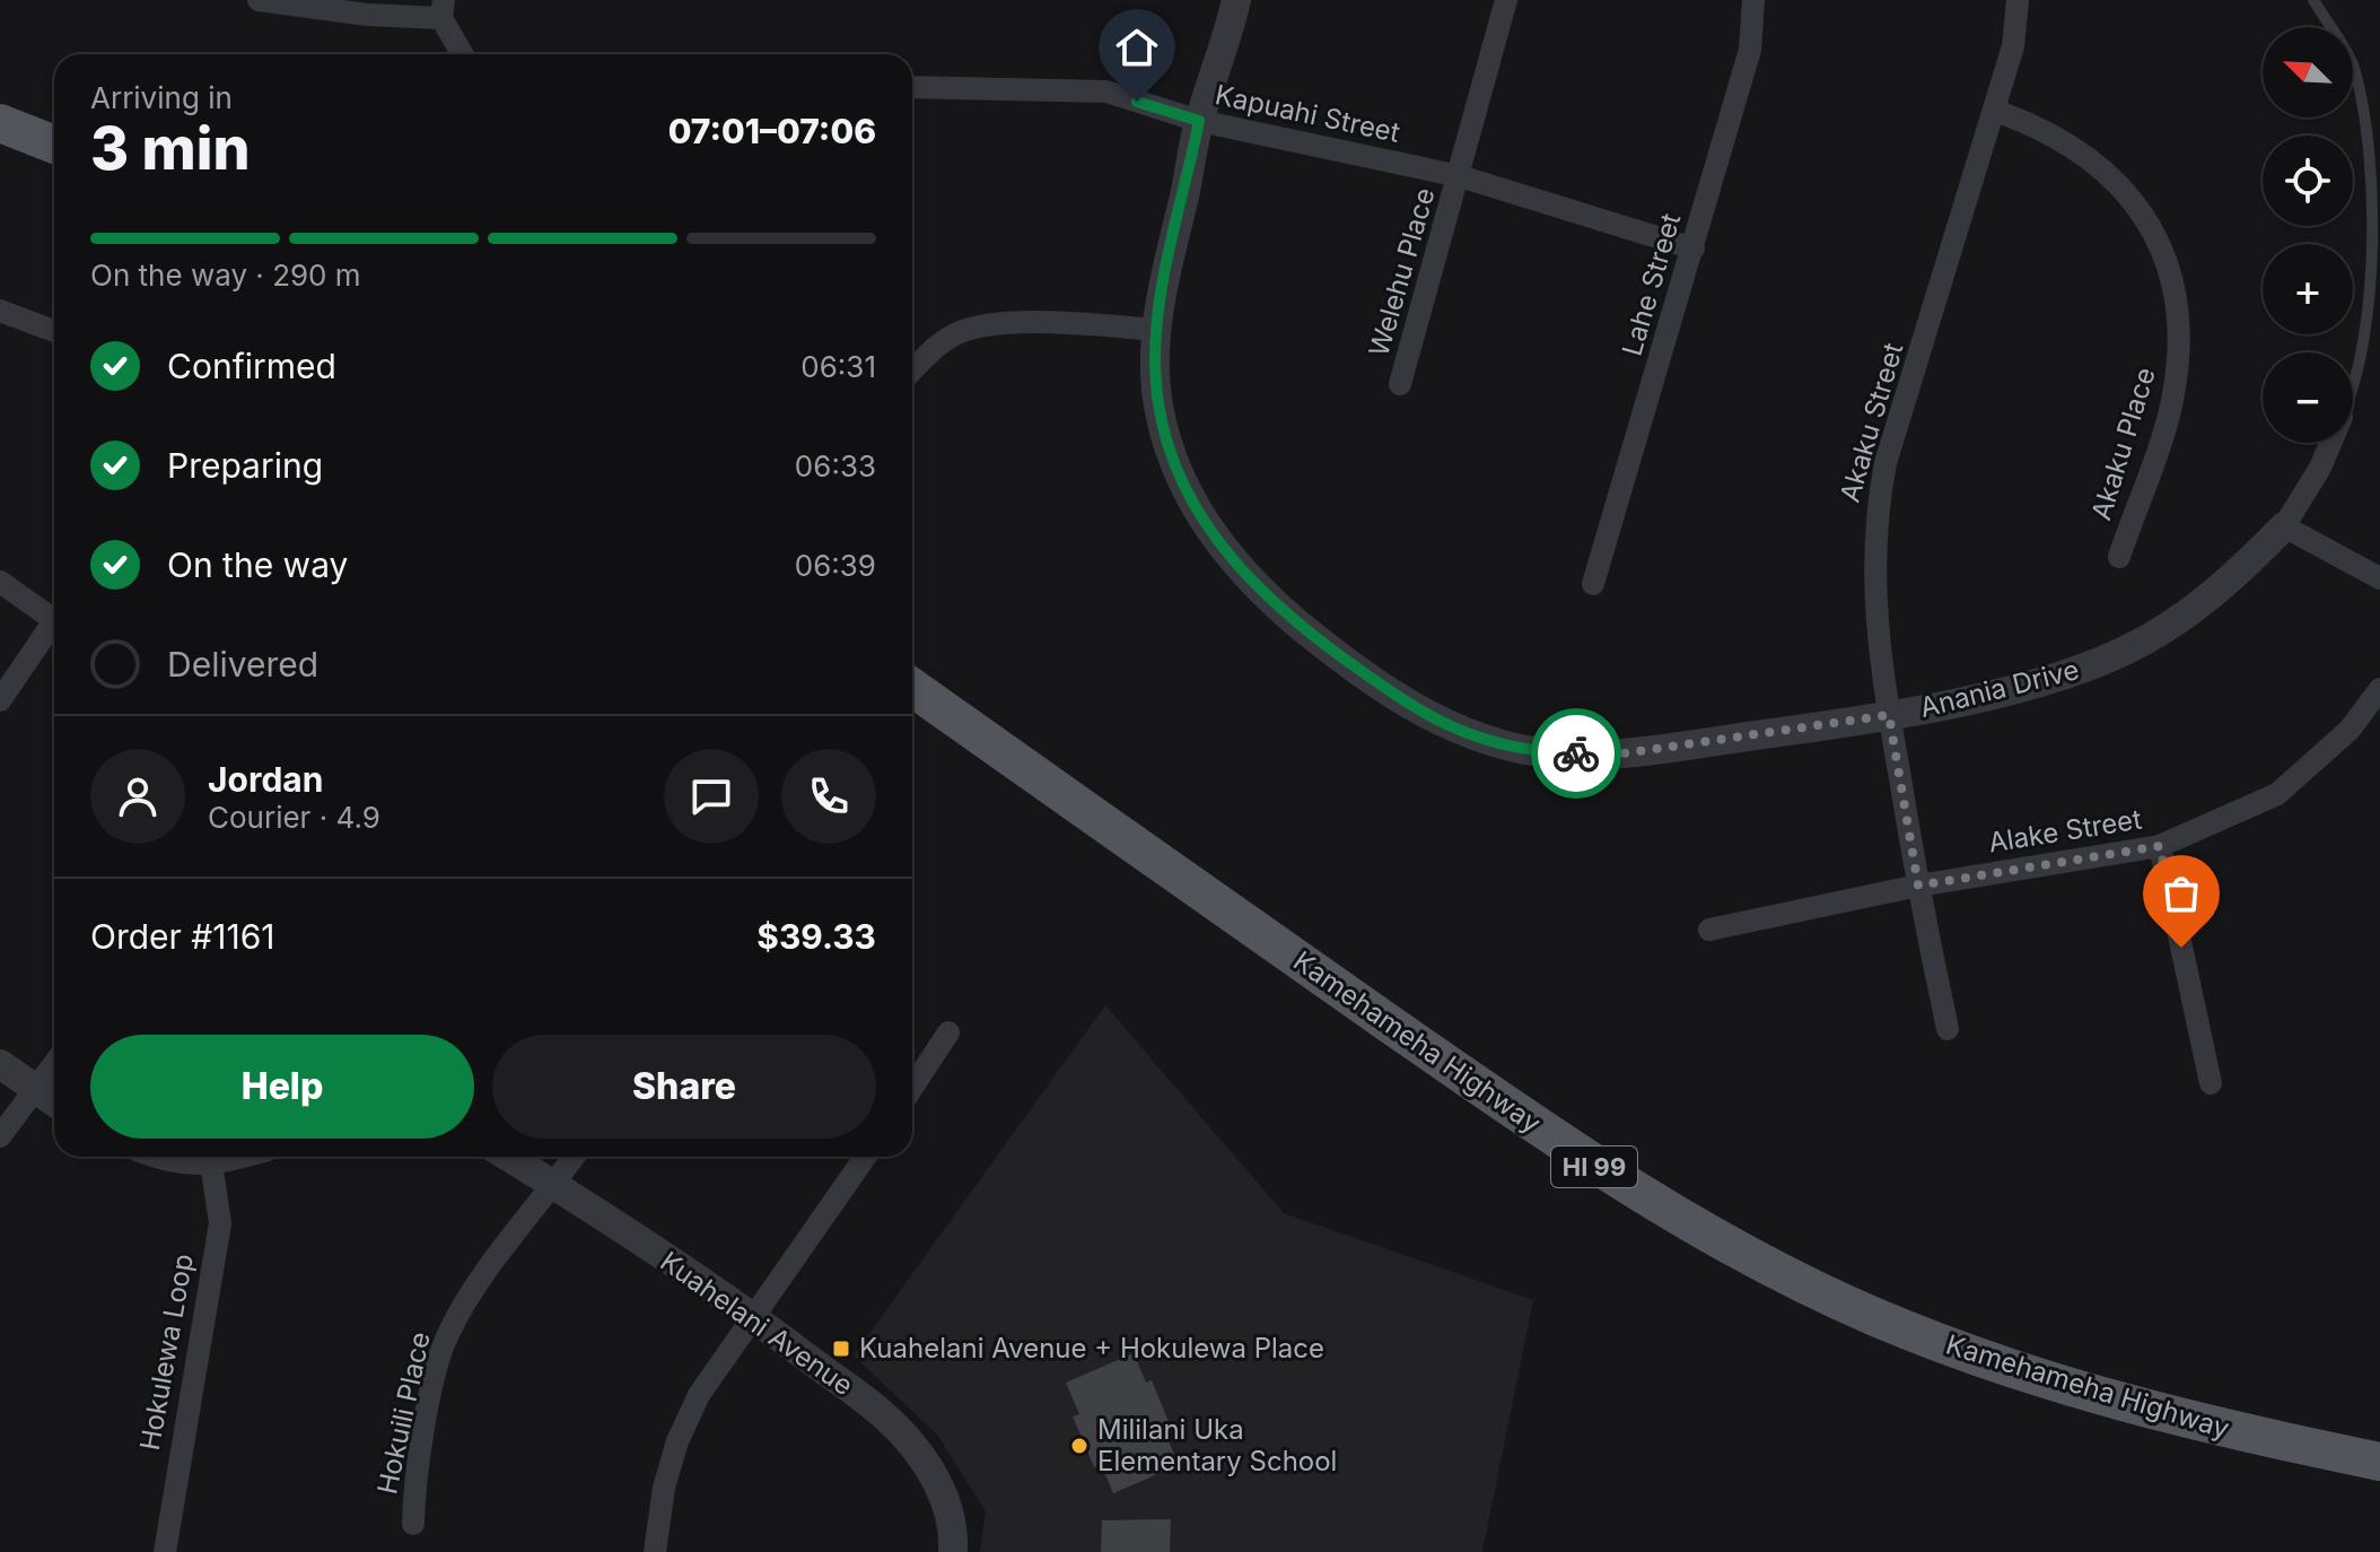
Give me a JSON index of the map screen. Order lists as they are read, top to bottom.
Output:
{
  "streets": {
    "main road": ["Kamehameha Highway", "HI 99"],
    "street": [
      "Kapuahi Street",
      "Welehu Place",
      "Lahe Street",
      "Akaku Street",
      "Akaku Place",
      "Anania Drive",
      "Alake Street",
      "Kuahelani Avenue",
      "Hokulewa Loop",
      "Hokuili Place"
    ]
  },
  "crossings": [
    ["Kapuahi Street", "Welehu Place"],
    ["Kapuahi Street", "Lahe Street"],
    ["Kapuahi Street", "Anania Drive"],
    ["Akaku Street", "Akaku Place"],
    ["Akaku Street", "Anania Drive"],
    ["Akaku Street", "Alake Street"],
    ["Kuahelani Avenue", "Hokuili Place"]
  ],
  "places": {
    "transit": ["Kuahelani Avenue + Hokulewa Place"],
    "other": ["Mililani Uka Elementary School"]
  },
  "north": "top left",
  "page": {
    "map_buttons": ["+", "−"],
    "heading": ["3 min", "Arriving in", "07:01–07:06"],
    "panel": [
      "Jordan",
      "Courier · 4.9",
      "Order #1161",
      "$39.33"
    ],
    "bar": "On the way · 290 m",
    "list": [
      ["Confirmed", "06:31"],
      ["Preparing", "06:33"],
      ["On the way", "06:39"],
      "Delivered"
    ],
    "buttons": ["Help", "Share"]
  }
}
